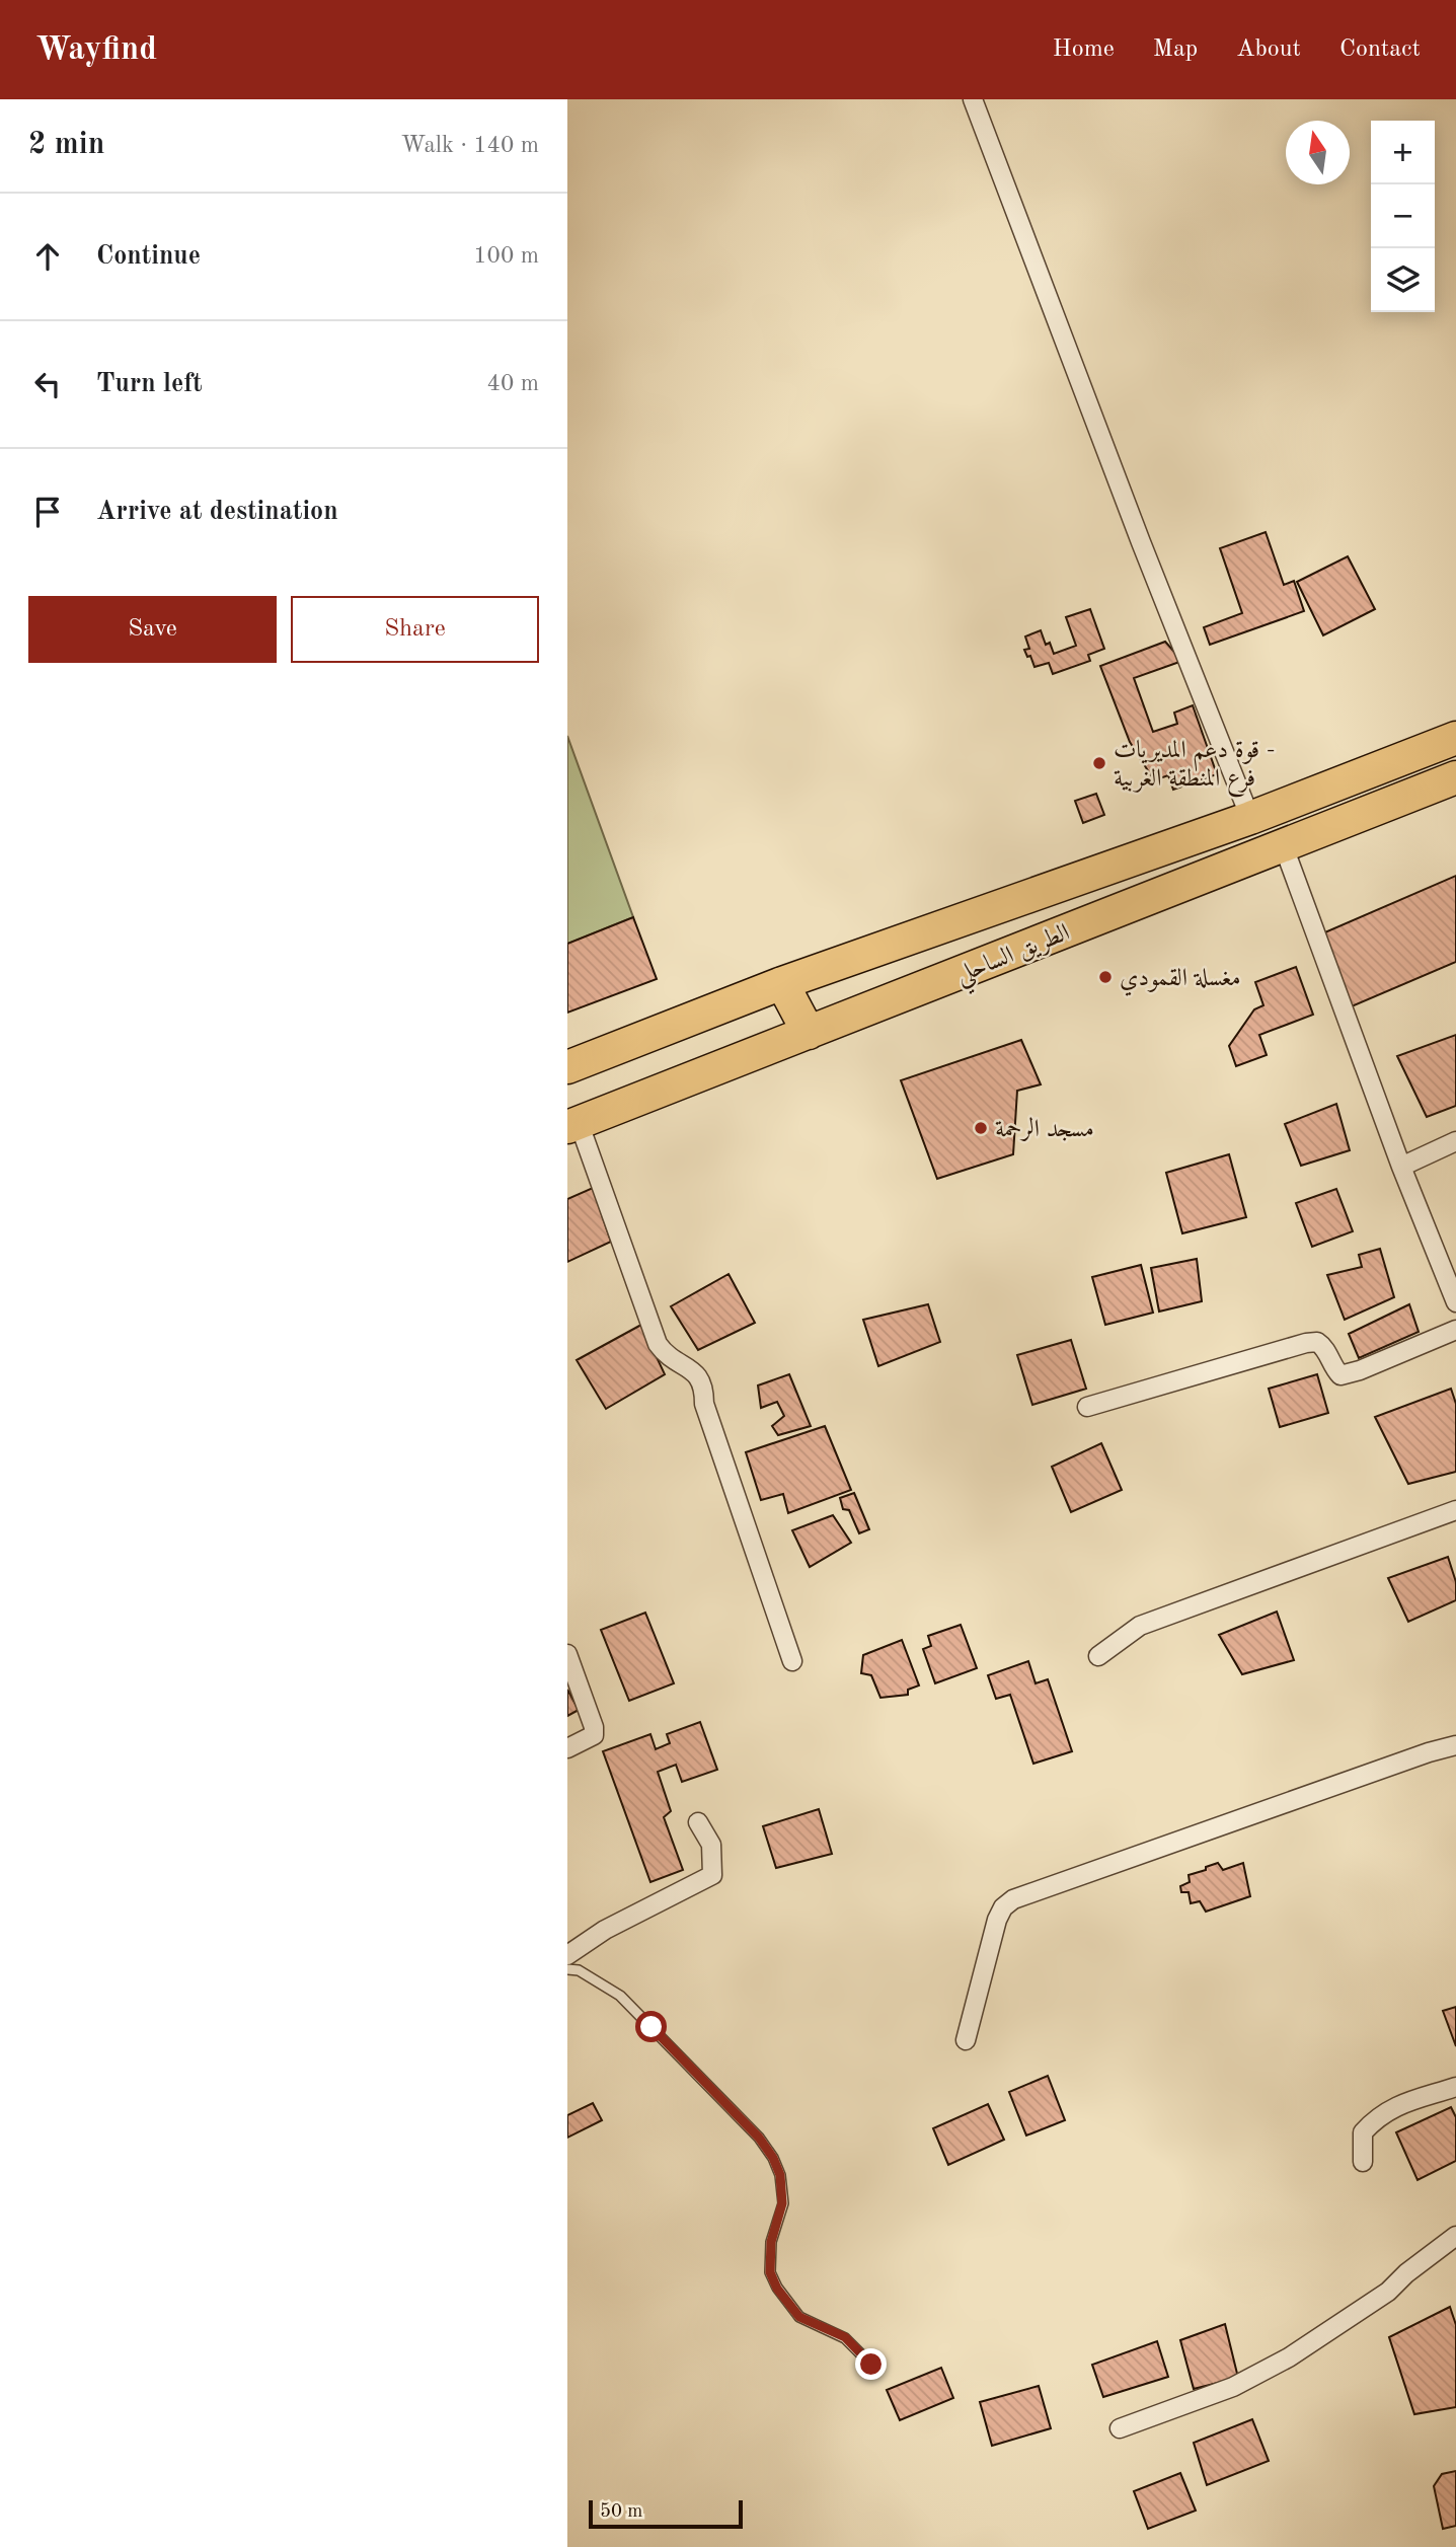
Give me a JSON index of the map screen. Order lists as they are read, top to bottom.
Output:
{
  "streets": {
    "highway": ["الطريق الساحلي"]
  },
  "places": ["قوة دعم المديريات - فرع المنطقة الغربية", "مغسلة القمودي", "مسجد الرحمة"],
  "scale_bar": "50 m",
  "north": "top",
  "page": {
    "header": "Wayfind",
    "nav": [
      "Home",
      "Map",
      "About",
      "Contact"
    ],
    "heading": ["2 min", "Walk · 140 m"],
    "map_buttons": ["+", "−"],
    "list": [
      ["Continue", "100 m"],
      ["Turn left", "40 m"],
      "Arrive at destination"
    ],
    "buttons": ["Save", "Share"],
    "scale": "50 m"
  }
}
